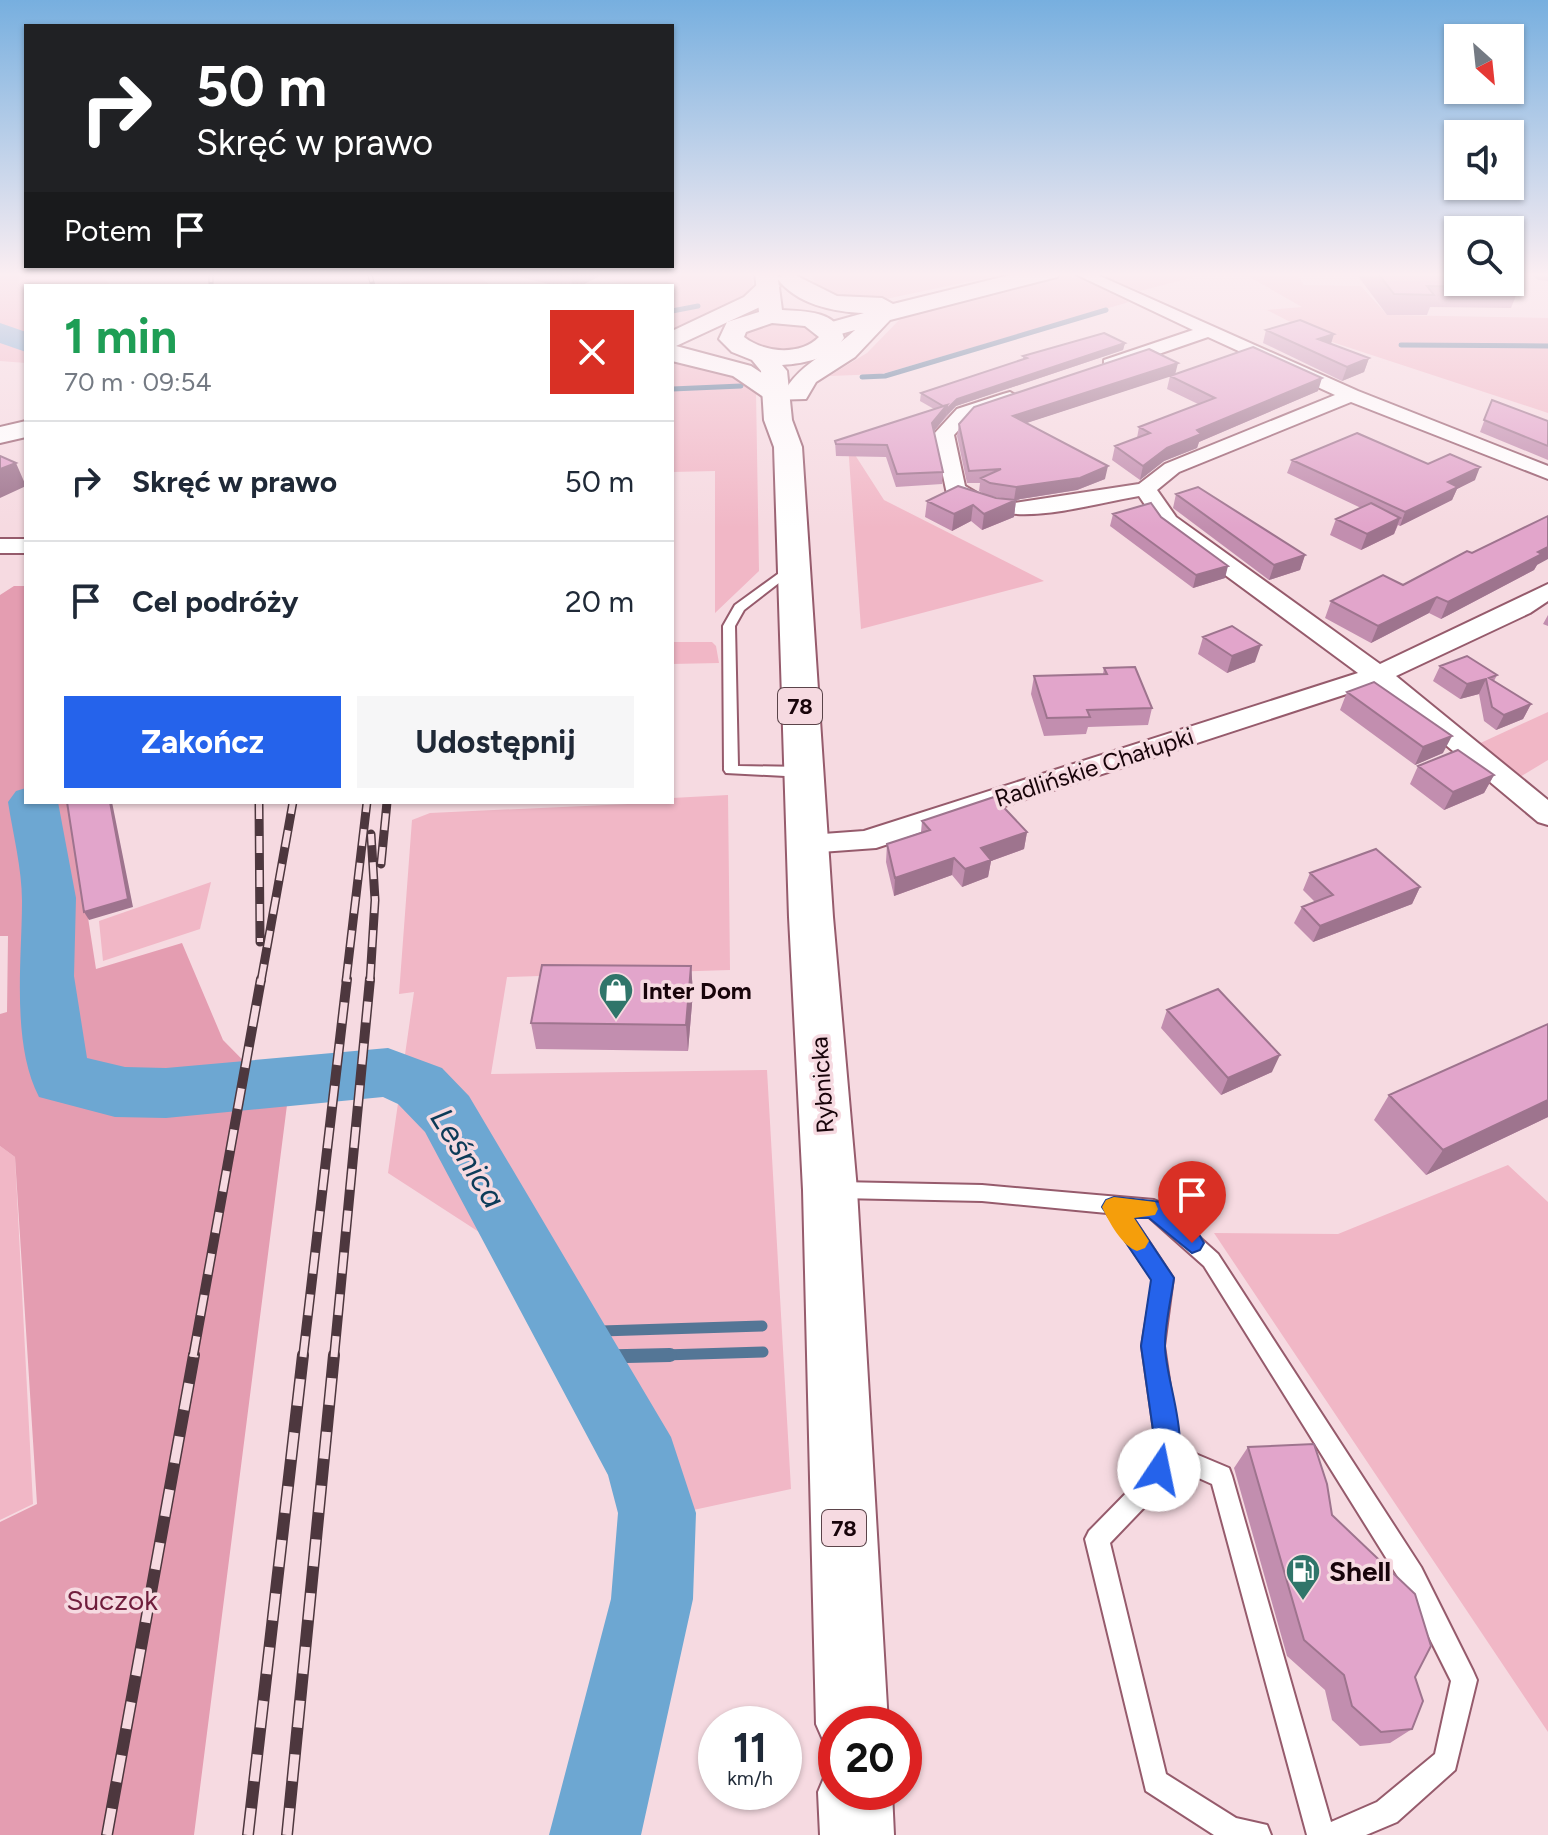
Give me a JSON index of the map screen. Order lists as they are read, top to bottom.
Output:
{
  "streets": {
    "main road": ["78", "Rybnicka"],
    "street": ["Radlińskie Chałupki"]
  },
  "crossings": [
    ["Radlińskie Chałupki", "Rybnicka"]
  ],
  "water": ["Leśnica"],
  "parks": ["Suczok"],
  "places": {
    "shop": ["Inter Dom"],
    "fuel station": ["Shell"]
  },
  "north": "bottom right",
  "page": {
    "turn": ["50 m", "Skręć w prawo"],
    "then": "Potem",
    "heading": ["1 min", "70 m · 09:54"],
    "list": [
      {
        "name": "Skręć w prawo",
        "value": "50 m"
      },
      {
        "name": "Cel podróży",
        "value": "20 m"
      }
    ],
    "buttons": ["Zakończ", "Udostępnij"],
    "speed": "11 km/h",
    "limit": "20"
  }
}
